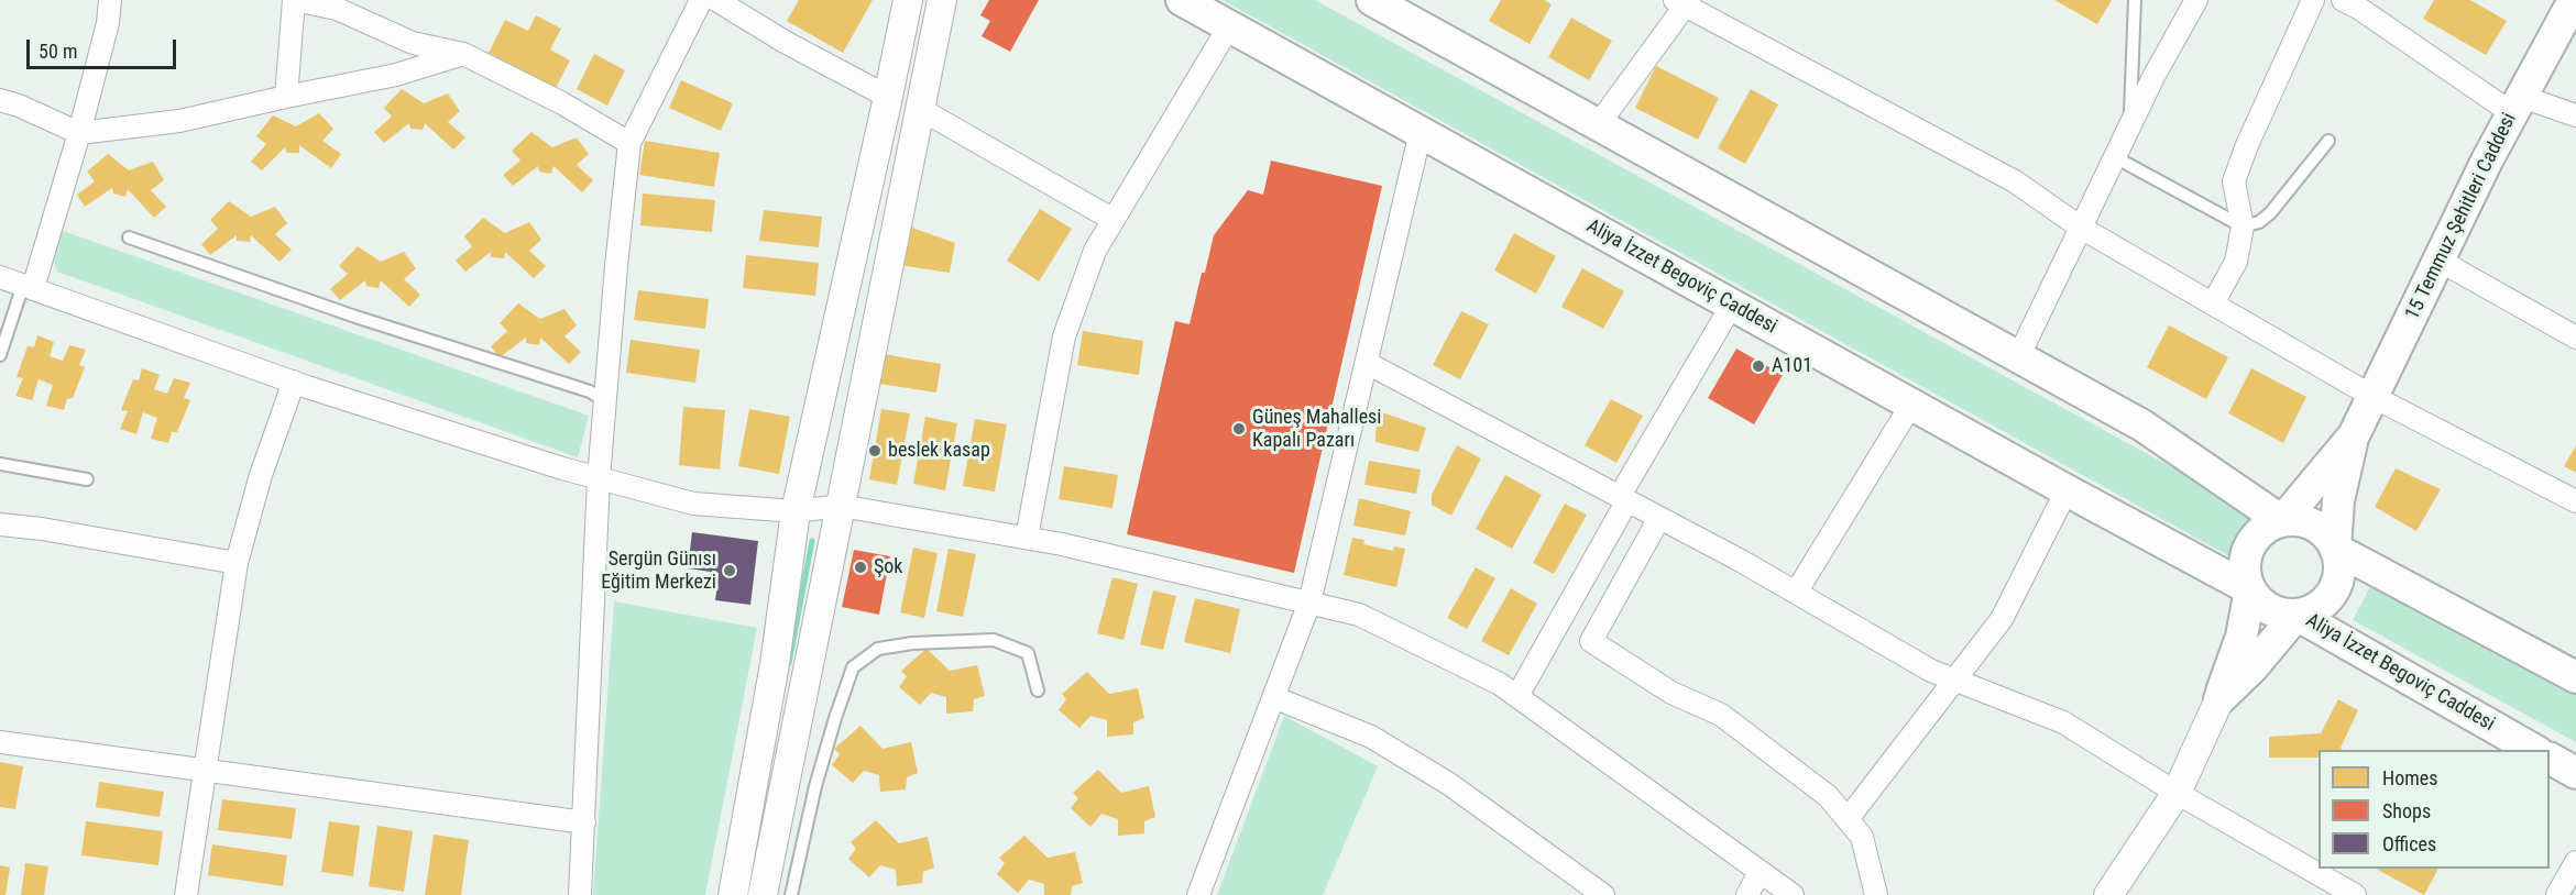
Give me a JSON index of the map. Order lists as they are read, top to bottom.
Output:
{
  "streets": {
    "main road": ["15 Temmuz Şehitleri Caddesi", "Aliya İzzet Begoviç Caddesi"]
  },
  "places": [
    "A101",
    "Güneş Mahallesi Kapalı Pazarı",
    "beslek kasap",
    "Şok",
    "Sergün Günısı Eğitim Merkezi"
  ],
  "legend": ["Homes", "Shops", "Offices"],
  "scale_bar": "50 m"
}
